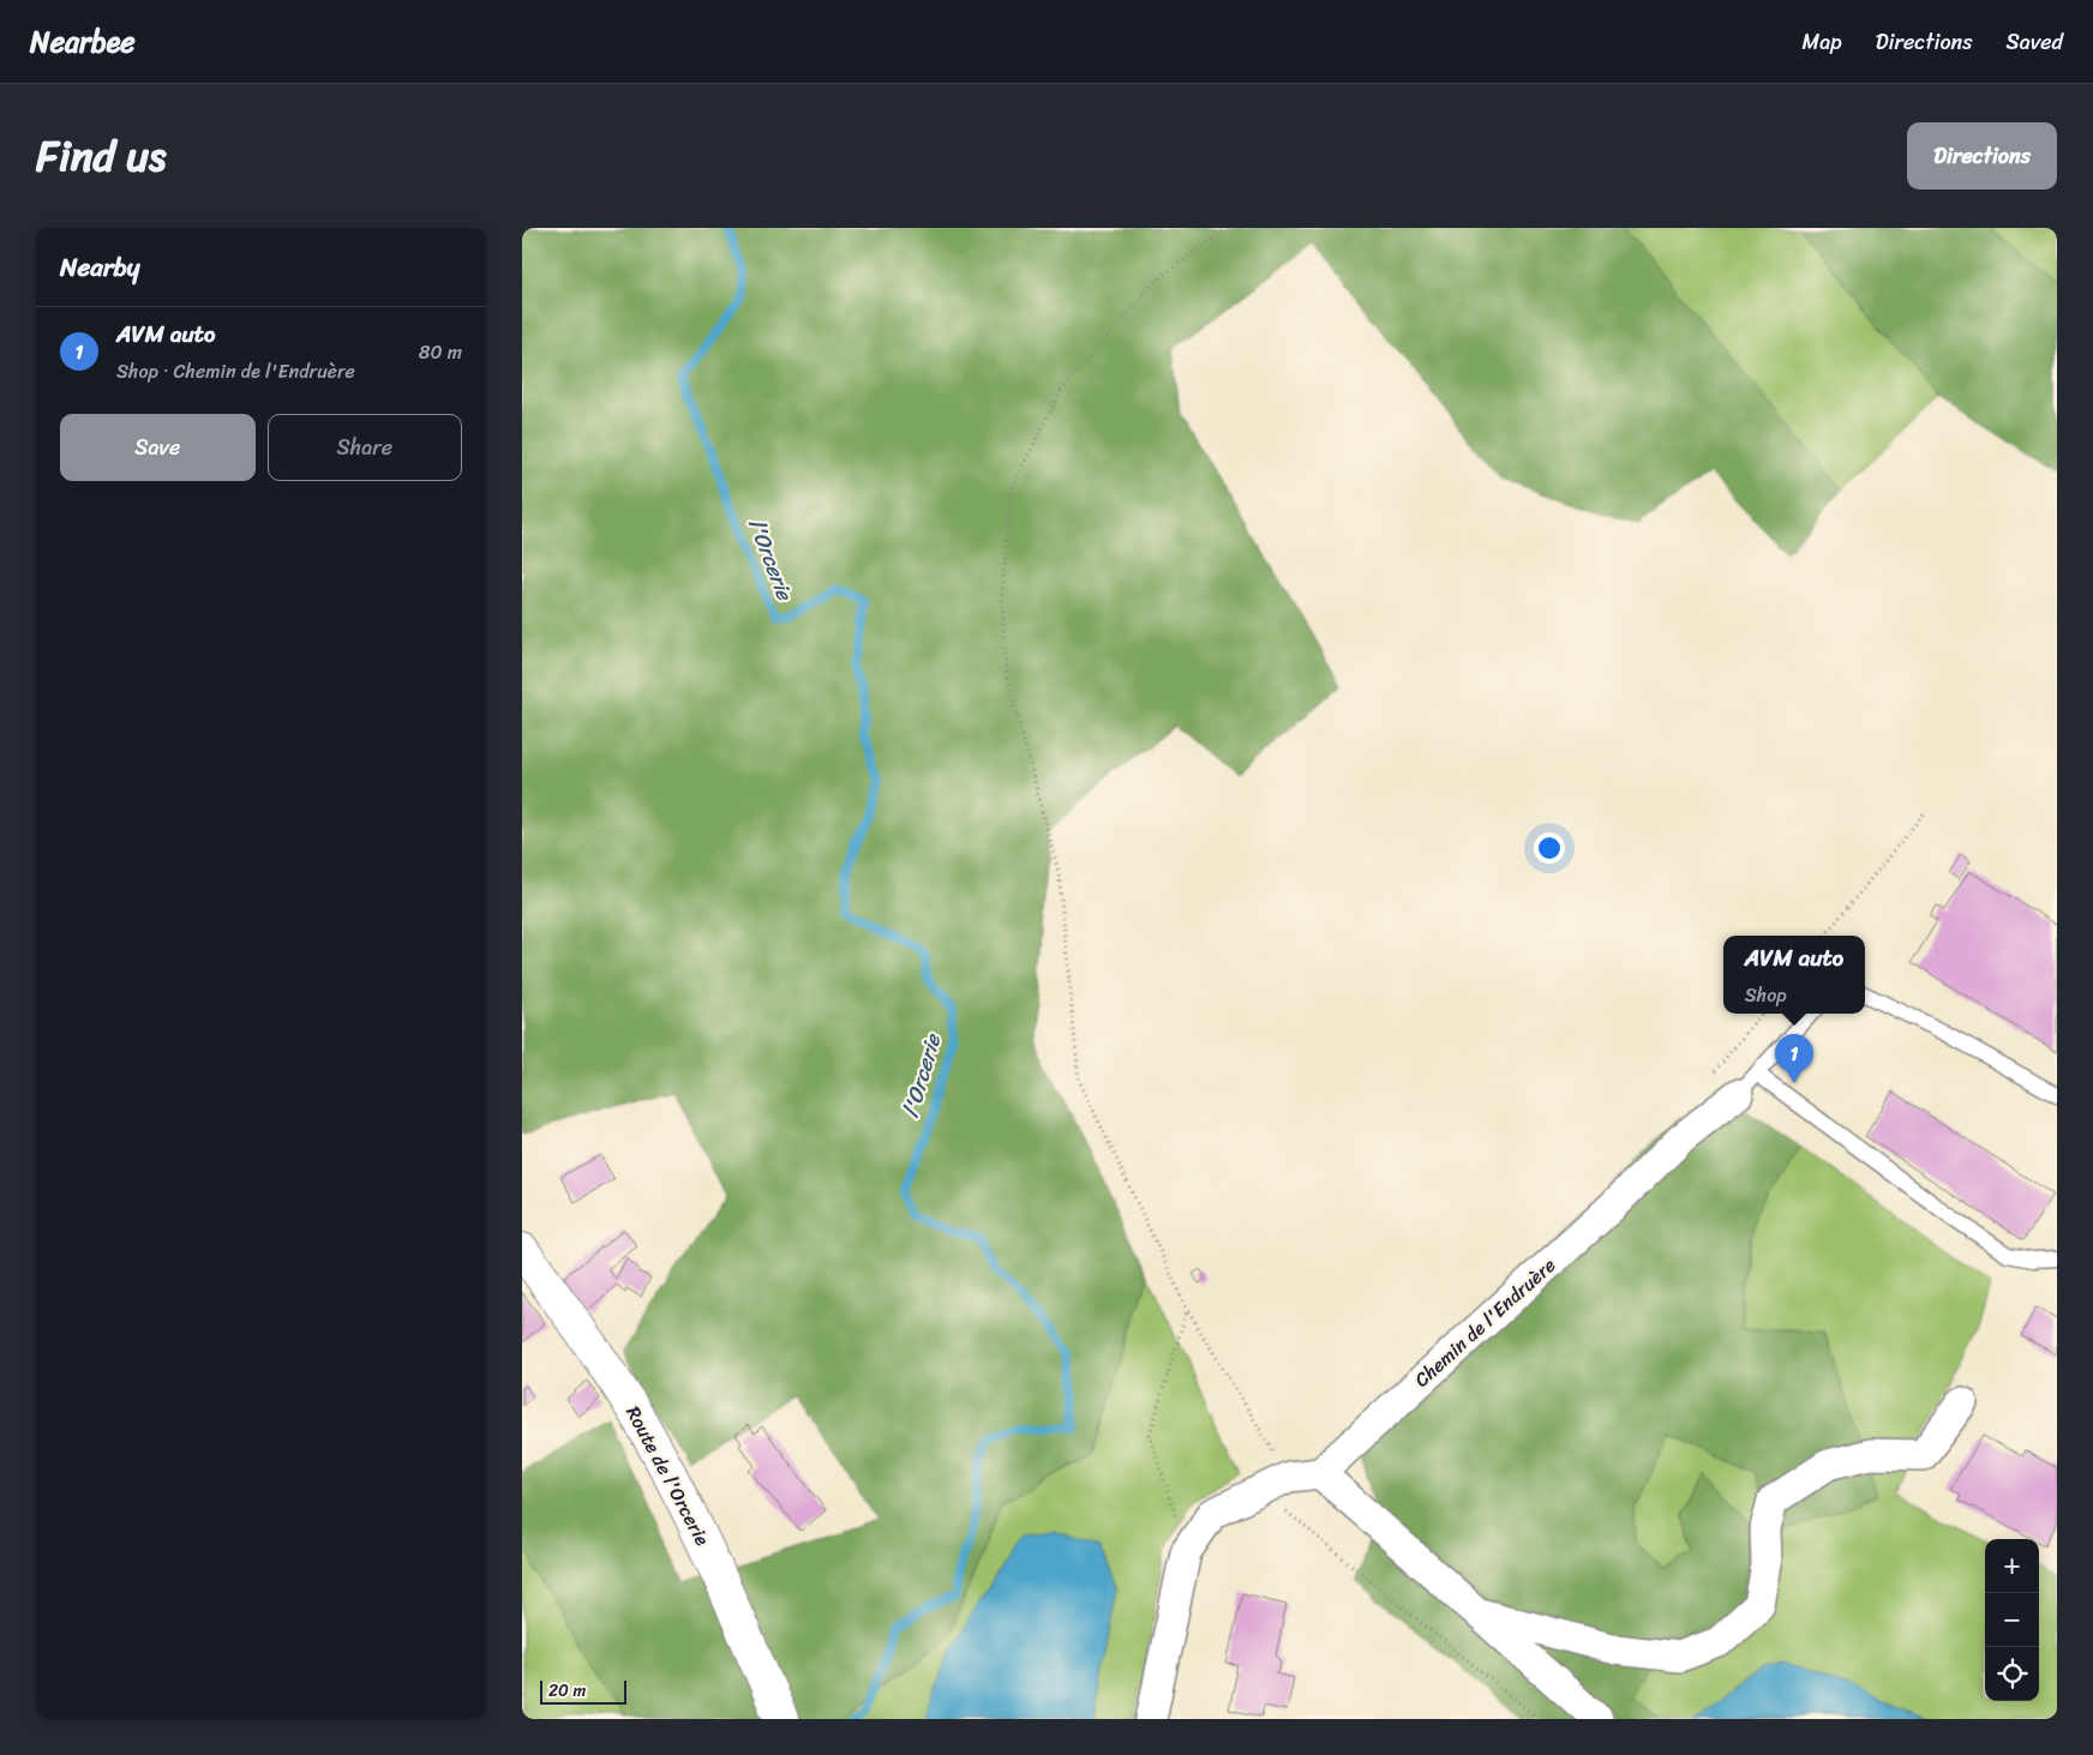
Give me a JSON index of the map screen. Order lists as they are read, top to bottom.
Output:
{
  "streets": {
    "street": ["Chemin de l'Endruère", "Route de l'Orcerie"]
  },
  "water": ["l'Orcerie"],
  "scale_bar": "20 m",
  "page": {
    "header": "Nearbee",
    "nav": ["Map", "Directions", "Saved"],
    "title": "Find us",
    "buttons": [
      "Directions",
      ["Save", "Share"]
    ],
    "heading": "Nearby",
    "list": [
      {
        "mark": "1",
        "name": "AVM auto",
        "note": "Shop · Chemin de l'Endruère",
        "value": "80 m"
      }
    ],
    "popup": ["AVM auto", "Shop"],
    "pins": "1",
    "map_buttons": ["+", "−"],
    "scale": "20 m"
  }
}
